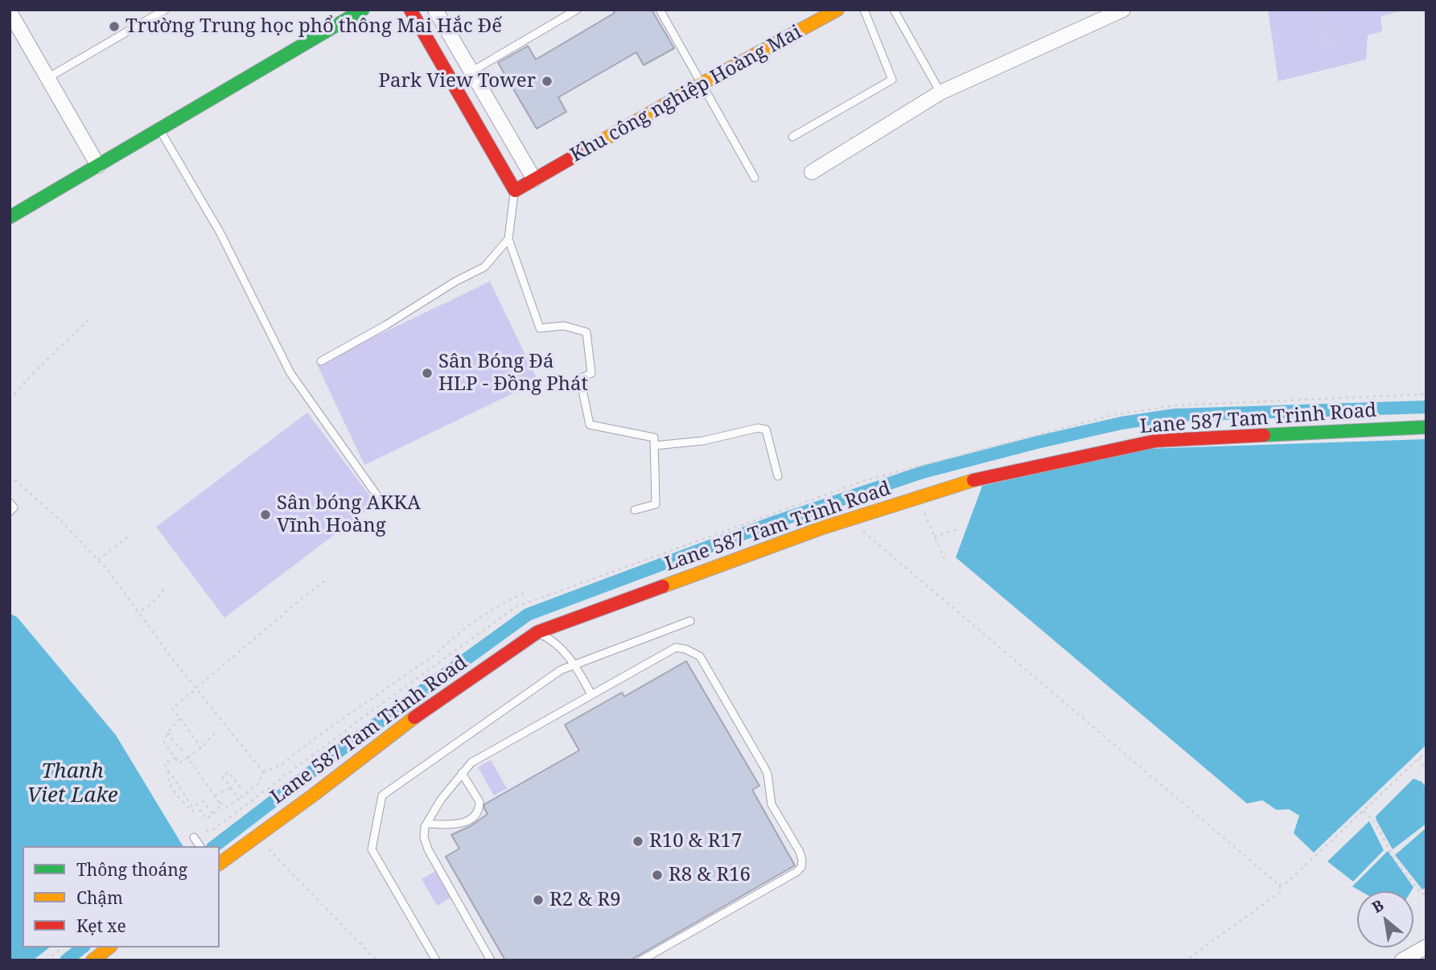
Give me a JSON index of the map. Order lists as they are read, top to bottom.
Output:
{
  "streets": {
    "street": ["Khu công nghiệp Hoàng Mai", "Lane 587 Tam Trinh Road"]
  },
  "water": ["Thanh Viet Lake"],
  "places": [
    "Trường Trung học phổ thông Mai Hắc Đế",
    "Park View Tower",
    "Sân Bóng Đá HLP - Đồng Phát",
    "Sân bóng AKKA Vĩnh Hoàng",
    "R10 & R17",
    "R8 & R16",
    "R2 & R9"
  ],
  "legend": ["Thông thoáng", "Chậm", "Kẹt xe"],
  "north": "top left"
}
